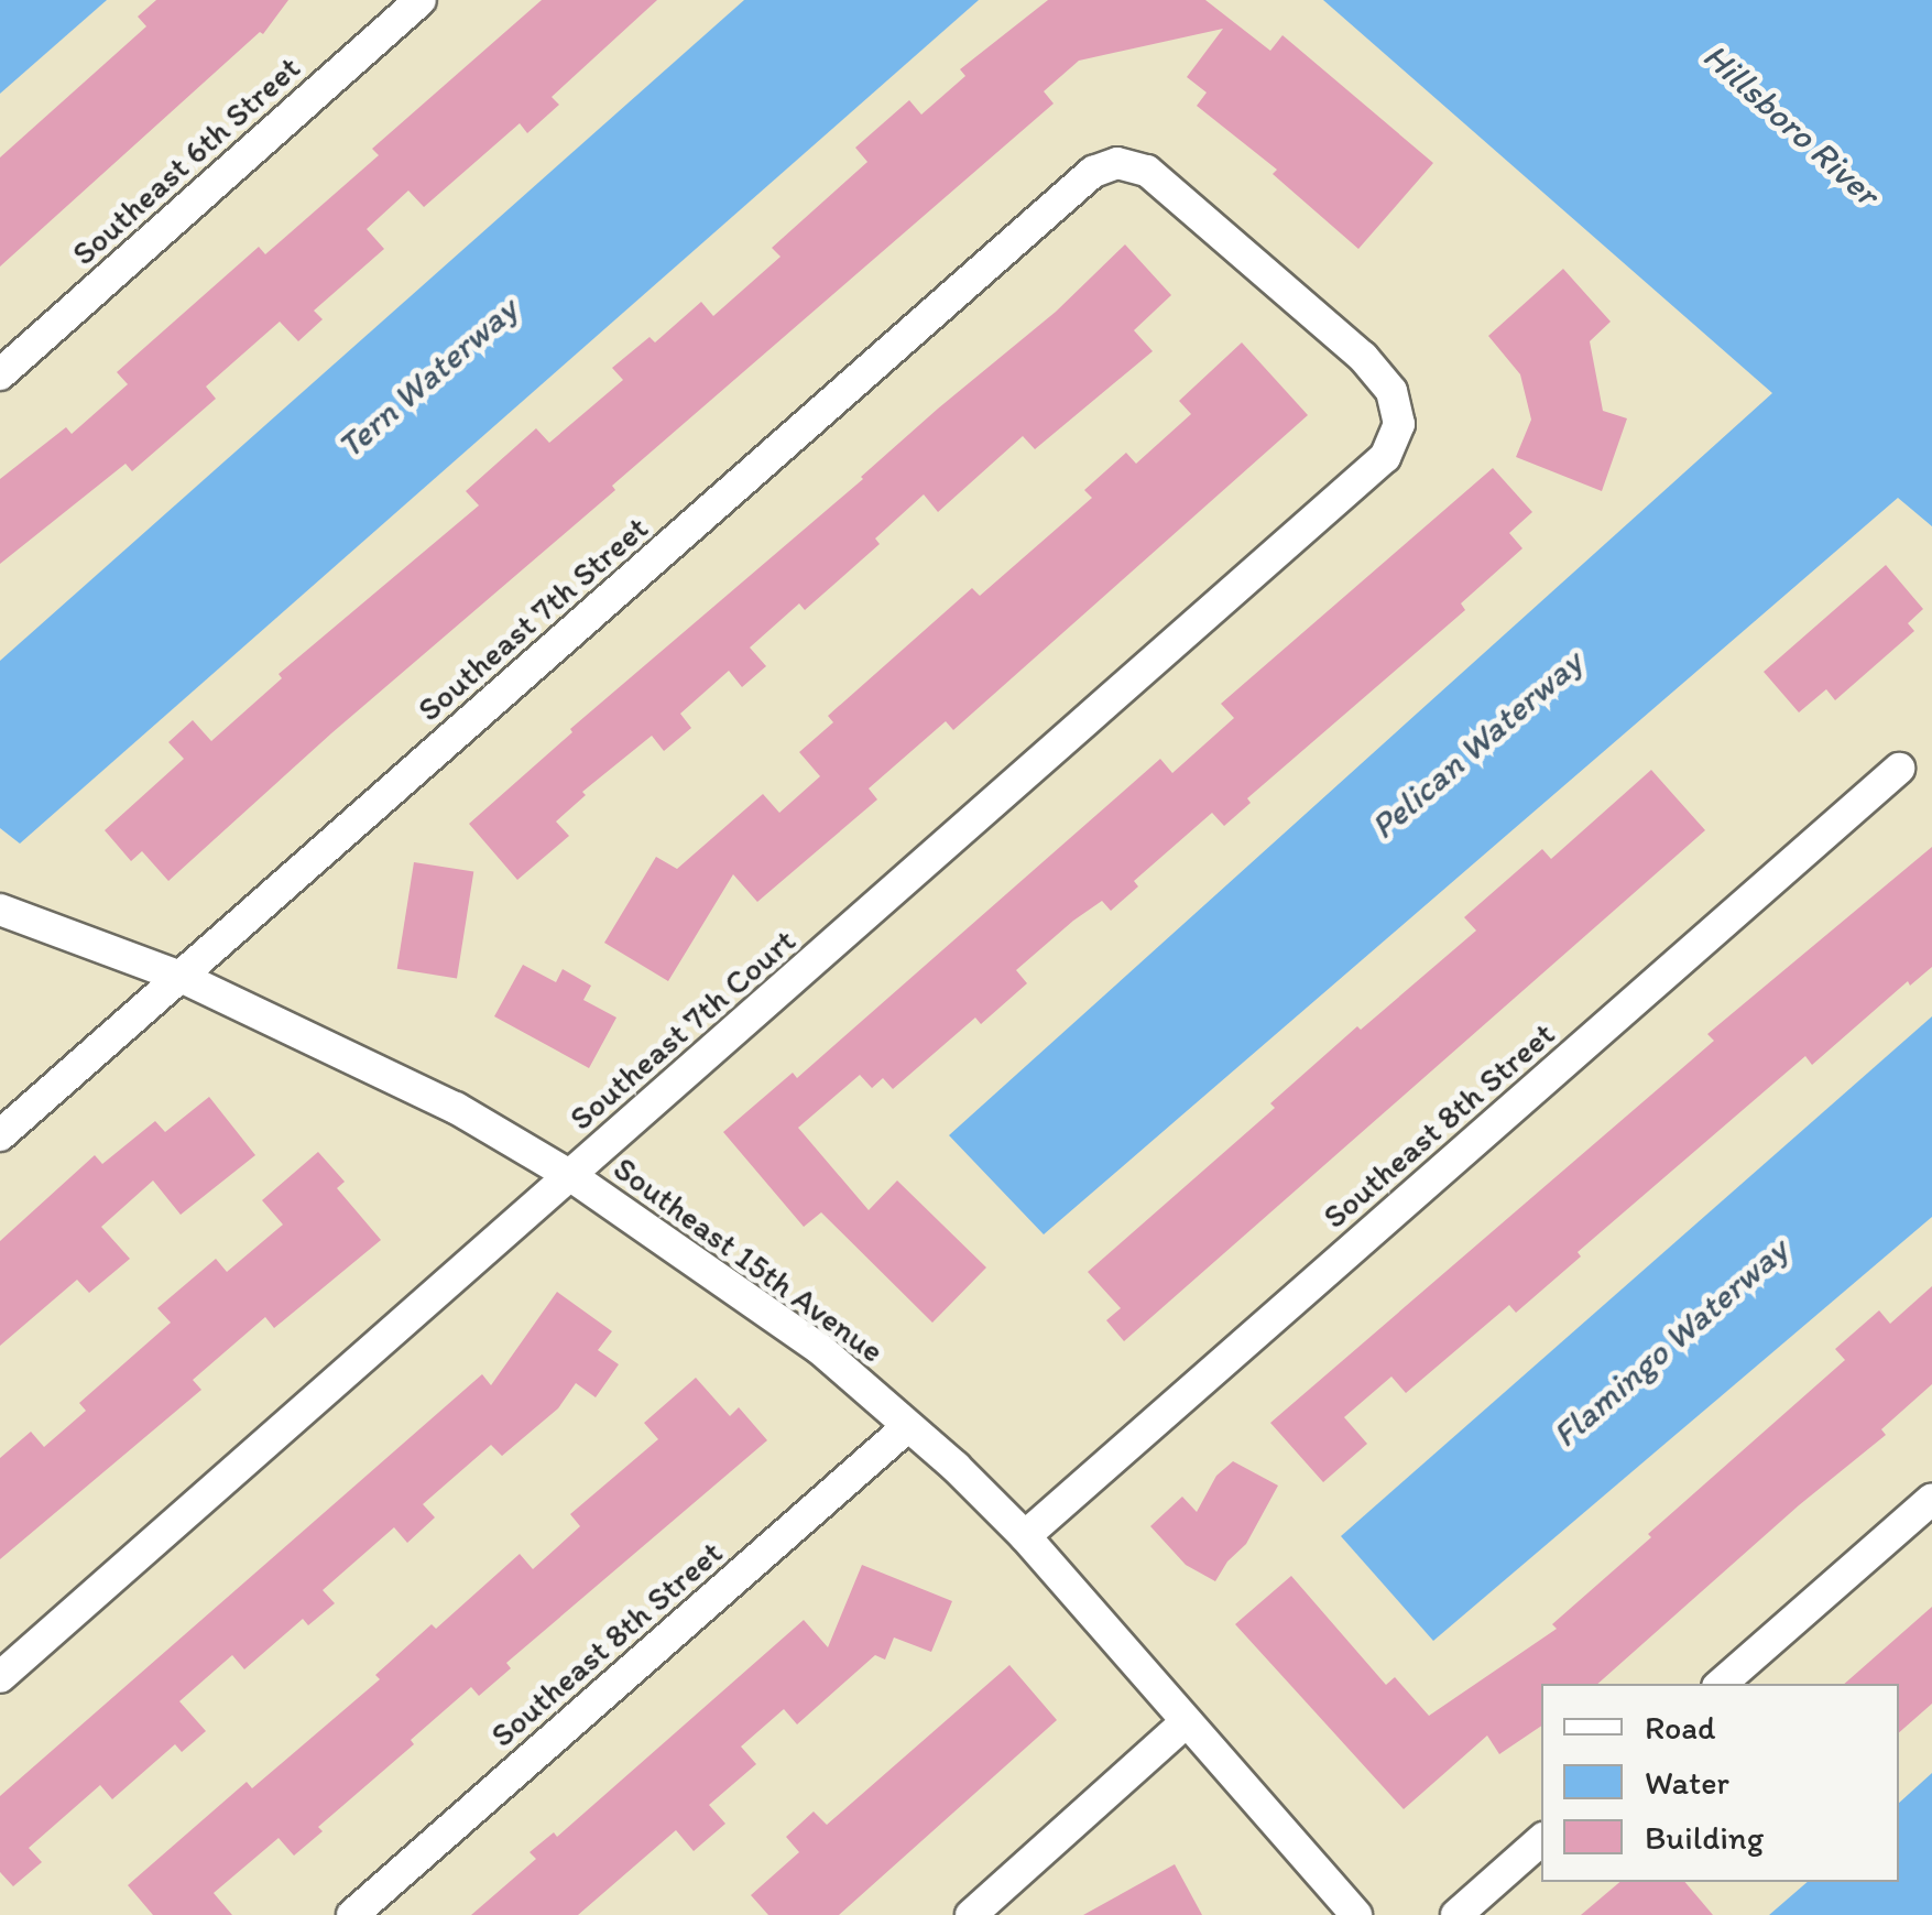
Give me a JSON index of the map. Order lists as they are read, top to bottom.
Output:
{
  "streets": {
    "street": [
      "Southeast 6th Street",
      "Southeast 7th Street",
      "Southeast 7th Court",
      "Southeast 8th Street",
      "Southeast 15th Avenue"
    ]
  },
  "crossings": [
    ["Southeast 7th Street", "Southeast 7th Court"],
    ["Southeast 7th Street", "Southeast 15th Avenue"],
    ["Southeast 7th Court", "Southeast 15th Avenue"],
    ["Southeast 8th Street", "Southeast 15th Avenue"]
  ],
  "water": [
    "Hillsboro River",
    "Tern Waterway",
    "Pelican Waterway",
    "Flamingo Waterway"
  ],
  "legend": ["Road", "Water", "Building"]
}
